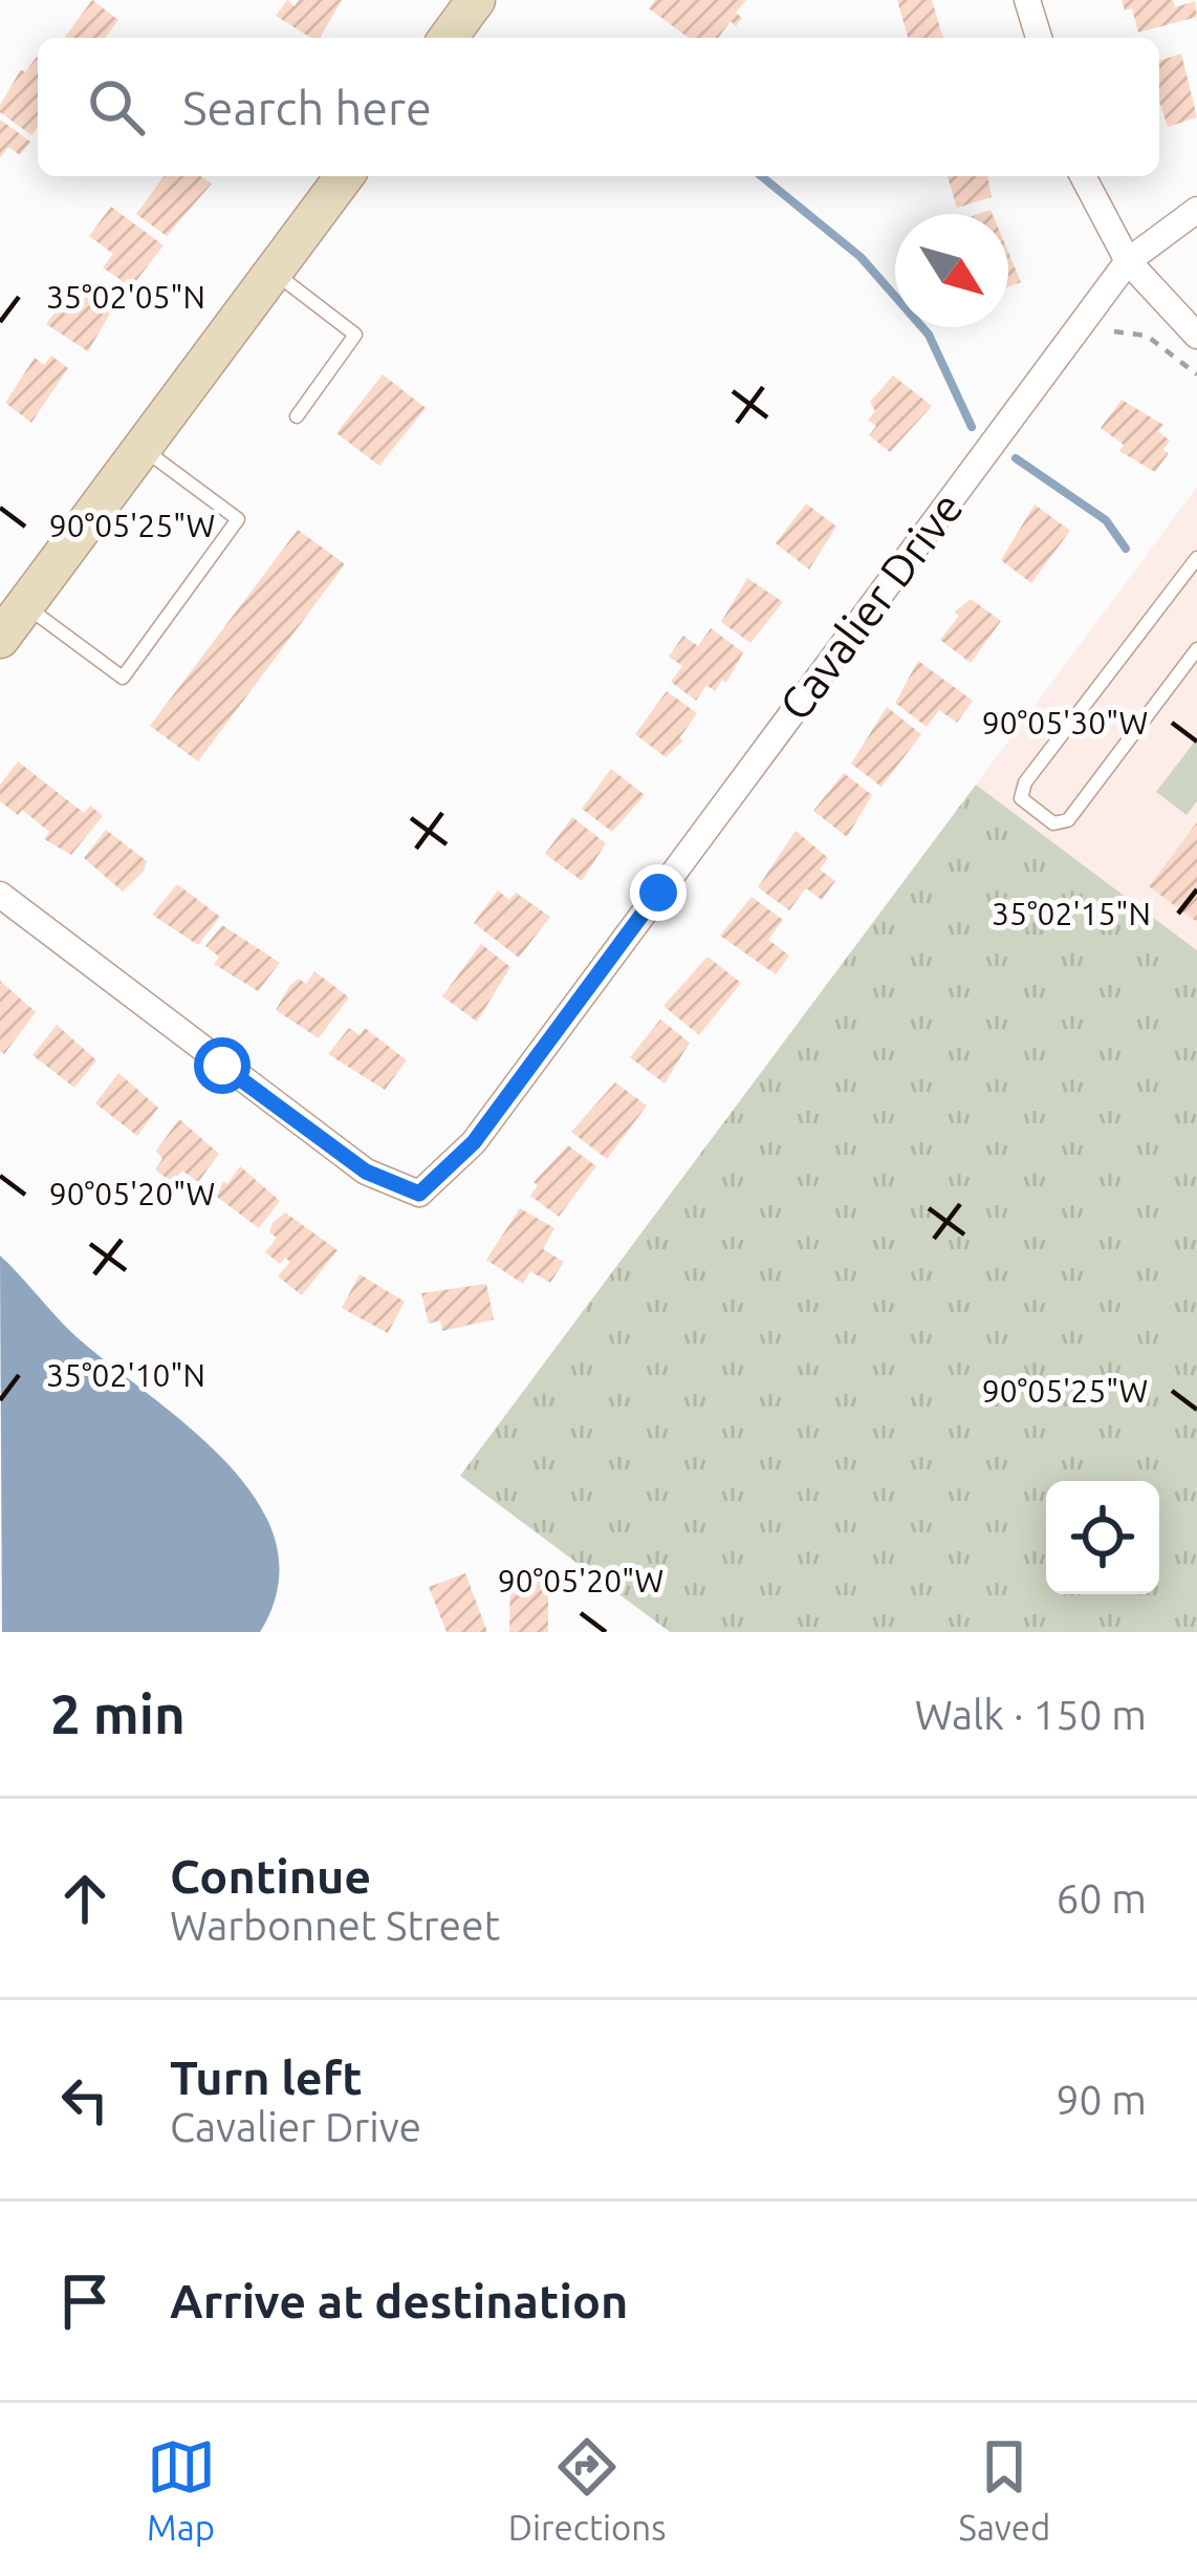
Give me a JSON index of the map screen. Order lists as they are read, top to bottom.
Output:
{
  "streets": {
    "street": ["Cavalier Drive"]
  },
  "north": "bottom right",
  "page": {
    "search": "Search here",
    "heading": ["2 min", "Walk · 150 m"],
    "list": [
      ["Continue", "Warbonnet Street", "60 m"],
      ["Turn left", "Cavalier Drive", "90 m"],
      "Arrive at destination"
    ],
    "nav": ["Map", "Directions", "Saved"]
  },
  "coordinates": [
    "35°02'05\"N",
    "90°05'25\"W",
    "90°05'30\"W",
    "35°02'15\"N",
    "90°05'20\"W",
    "35°02'10\"N"
  ]
}
